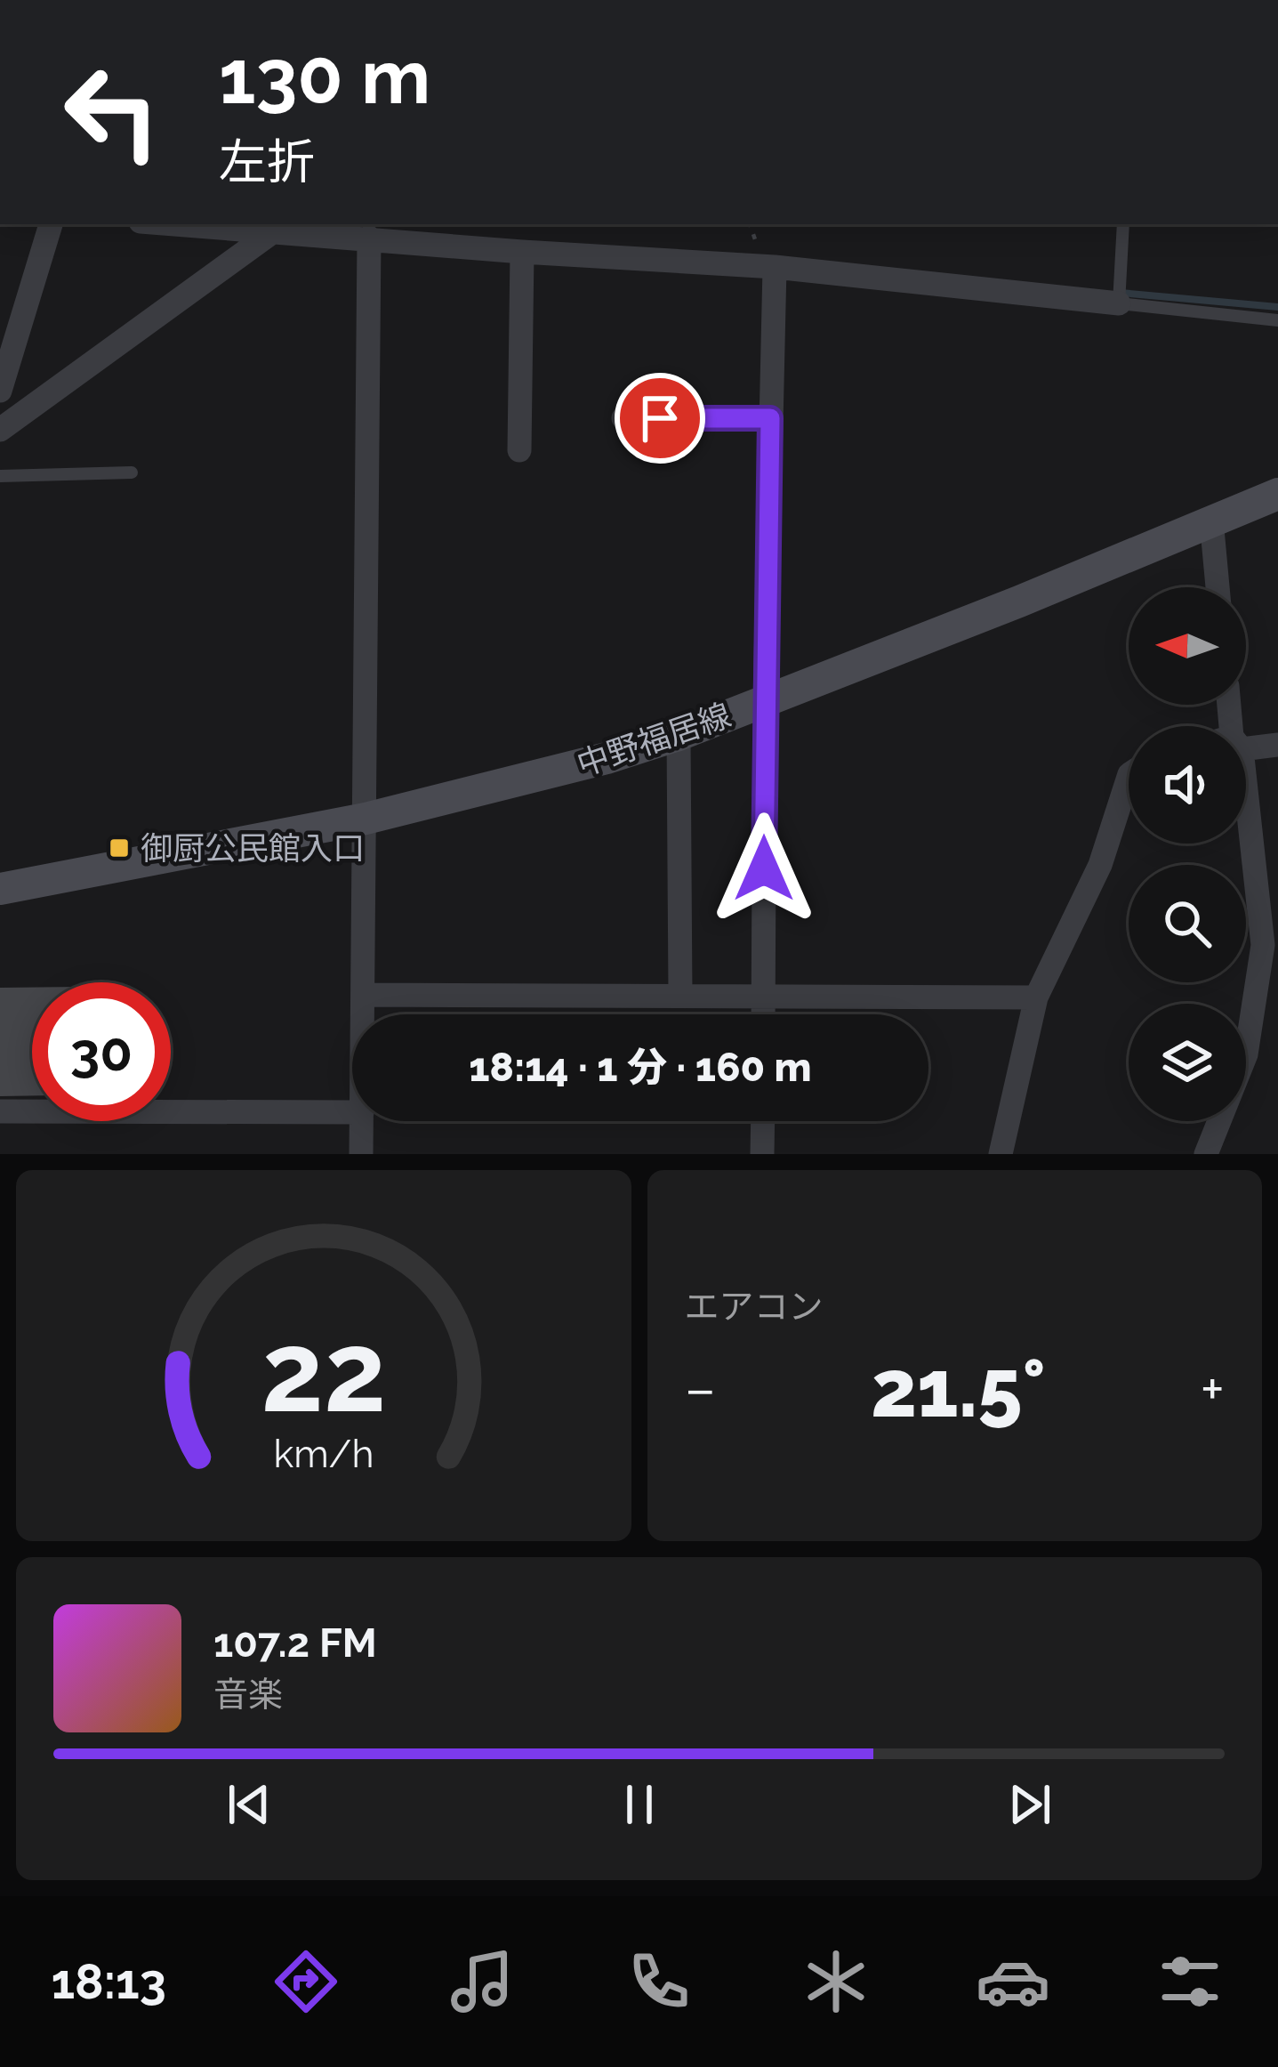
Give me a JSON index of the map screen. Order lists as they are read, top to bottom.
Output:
{
  "streets": {
    "main road": ["中野福居線"]
  },
  "places": {
    "transit": ["御厨公民館入口"]
  },
  "north": "left",
  "page": {
    "turn": ["130 m", "左折"],
    "limit": "30",
    "trip": "18:14 · 1 分 · 160 m",
    "tile": "エアコン",
    "heat": ["−", "21.5°", "+"],
    "song": ["107.2 FM", "音楽"],
    "tabs": "18:13",
    "gauge": ["22", "km/h"]
  }
}
